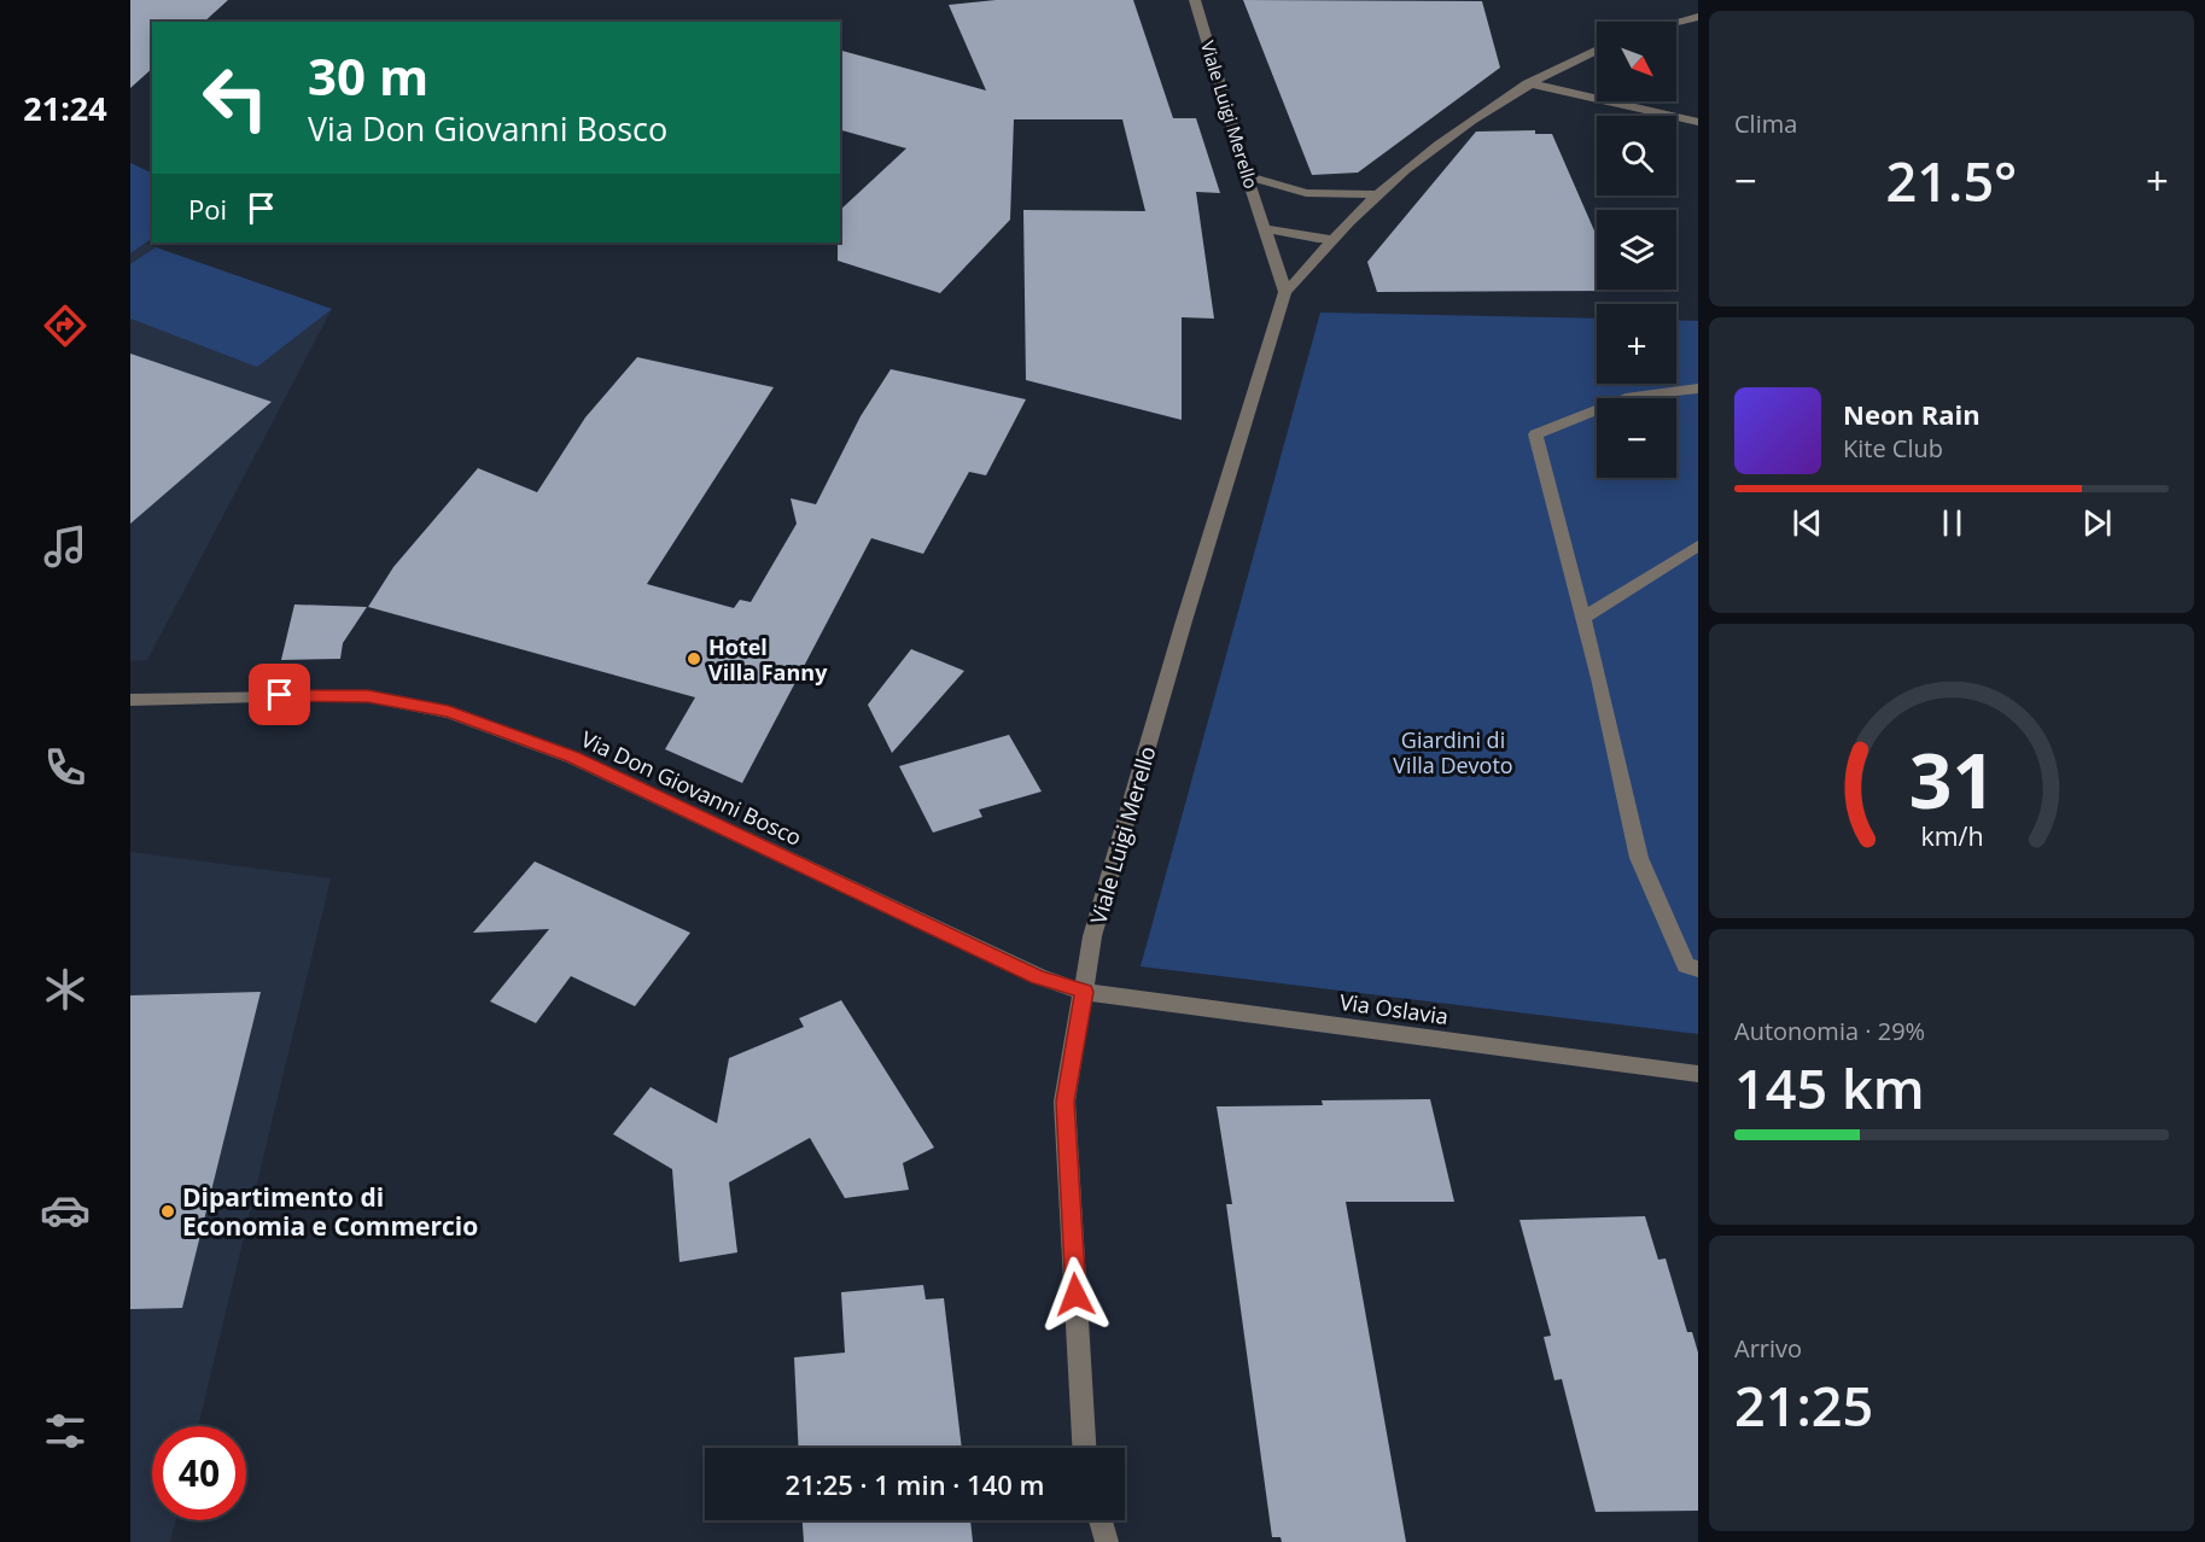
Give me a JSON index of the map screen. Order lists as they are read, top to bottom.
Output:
{
  "streets": {
    "street": ["Viale Luigi Merello", "Via Don Giovanni Bosco", "Via Oslavia"]
  },
  "crossings": [
    ["Viale Luigi Merello", "Via Don Giovanni Bosco"],
    ["Viale Luigi Merello", "Via Oslavia"],
    ["Via Don Giovanni Bosco", "Via Oslavia"]
  ],
  "parks": ["Giardini di Villa Devoto"],
  "places": ["Hotel Villa Fanny", "Dipartimento di Economia e Commercio"],
  "north": "bottom right",
  "page": {
    "tabs": "21:24",
    "tile": [
      "Clima",
      ["Autonomia · 29%", "145 km"],
      ["Arrivo", "21:25"]
    ],
    "map_buttons": ["+", "−"],
    "turn": ["30 m", "Via Don Giovanni Bosco"],
    "heat": ["−", "21.5°", "+"],
    "then": "Poi",
    "song": ["Neon Rain", "Kite Club"],
    "limit": "40",
    "trip": "21:25 · 1 min · 140 m",
    "gauge": ["31", "km/h"]
  }
}
